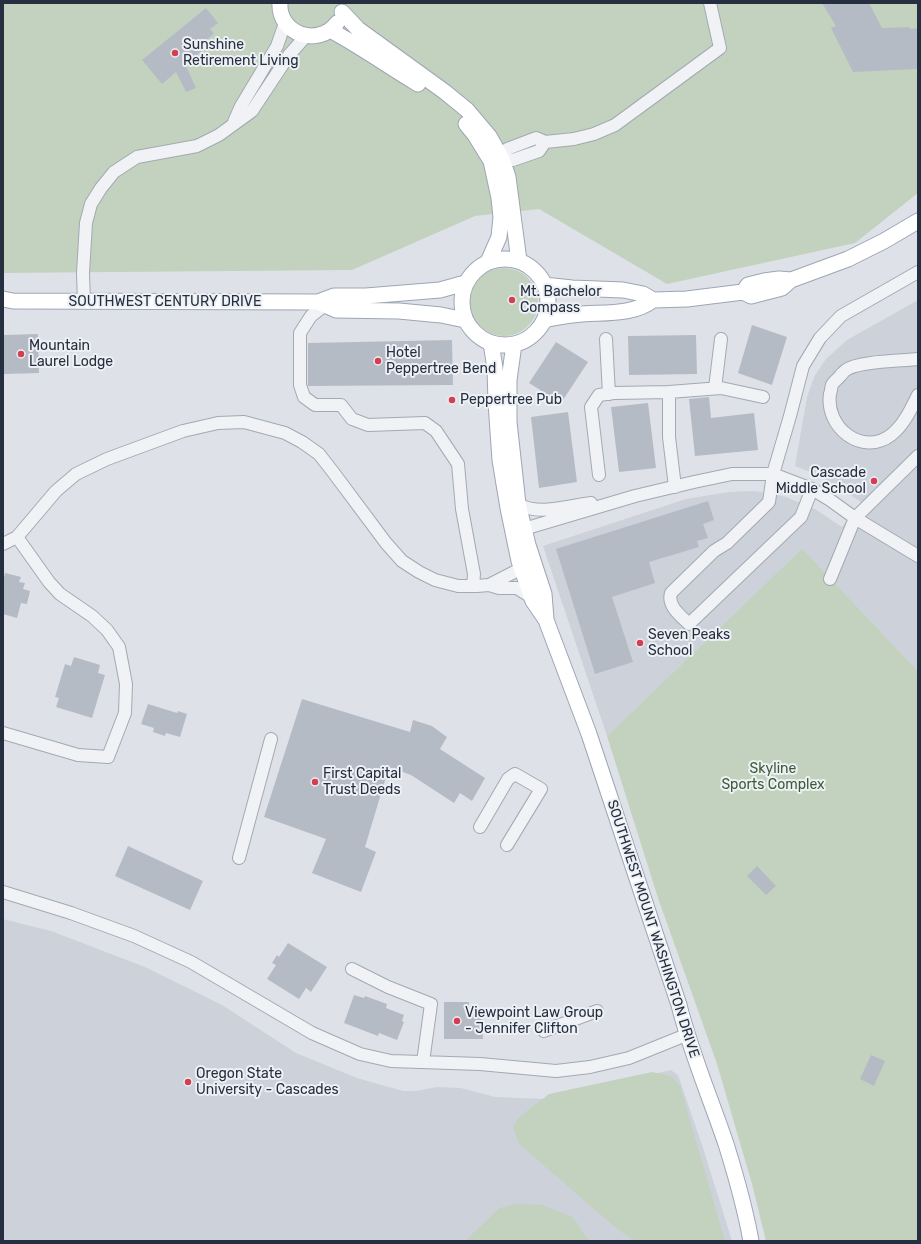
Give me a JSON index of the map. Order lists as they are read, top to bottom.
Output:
{
  "streets": {
    "main road": ["SOUTHWEST CENTURY DRIVE", "SOUTHWEST MOUNT WASHINGTON DRIVE"]
  },
  "crossings": [
    ["SOUTHWEST CENTURY DRIVE", "SOUTHWEST MOUNT WASHINGTON DRIVE"]
  ],
  "parks": ["Skyline Sports Complex"],
  "places": [
    "Sunshine Retirement Living",
    "Mt. Bachelor Compass",
    "Mountain Laurel Lodge",
    "Hotel Peppertree Bend",
    "Peppertree Pub",
    "Cascade Middle School",
    "Seven Peaks School",
    "First Capital Trust Deeds",
    "Viewpoint Law Group - Jennifer Clifton",
    "Oregon State University - Cascades"
  ]
}
